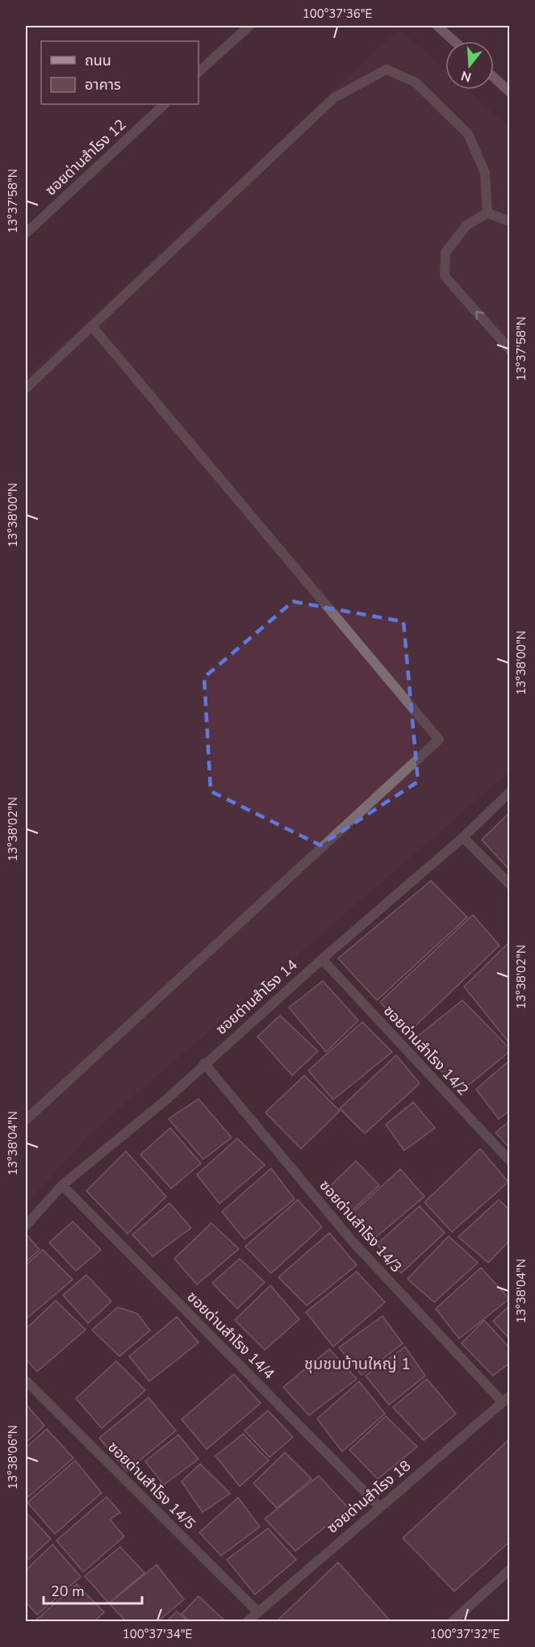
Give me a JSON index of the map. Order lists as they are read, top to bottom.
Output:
{
  "streets": {
    "street": [
      "ซอยด่านสำโรง 12",
      "ซอยด่านสำโรง 14",
      "ซอยด่านสำโรง 14/2",
      "ซอยด่านสำโรง 14/3",
      "ซอยด่านสำโรง 14/4",
      "ซอยด่านสำโรง 14/5",
      "ซอยด่านสำโรง 18"
    ]
  },
  "crossings": [
    ["ซอยด่านสำโรง 14", "ซอยด่านสำโรง 14/2"],
    ["ซอยด่านสำโรง 14", "ซอยด่านสำโรง 14/3"],
    ["ซอยด่านสำโรง 14", "ซอยด่านสำโรง 14/4"],
    ["ซอยด่านสำโรง 14/3", "ซอยด่านสำโรง 18"],
    ["ซอยด่านสำโรง 14/4", "ซอยด่านสำโรง 18"],
    ["ซอยด่านสำโรง 14/5", "ซอยด่านสำโรง 18"]
  ],
  "districts": ["ชุมชนบ้านใหญ่ 1"],
  "legend": ["ถนน", "อาคาร"],
  "scale_bar": "20 m",
  "north": "bottom",
  "coordinates": [
    "100°37'36\"E",
    "13°37'58\"N",
    "13°38'00\"N",
    "13°38'02\"N",
    "13°38'04\"N",
    "13°38'06\"N",
    "100°37'34\"E",
    "100°37'32\"E"
  ]
}
